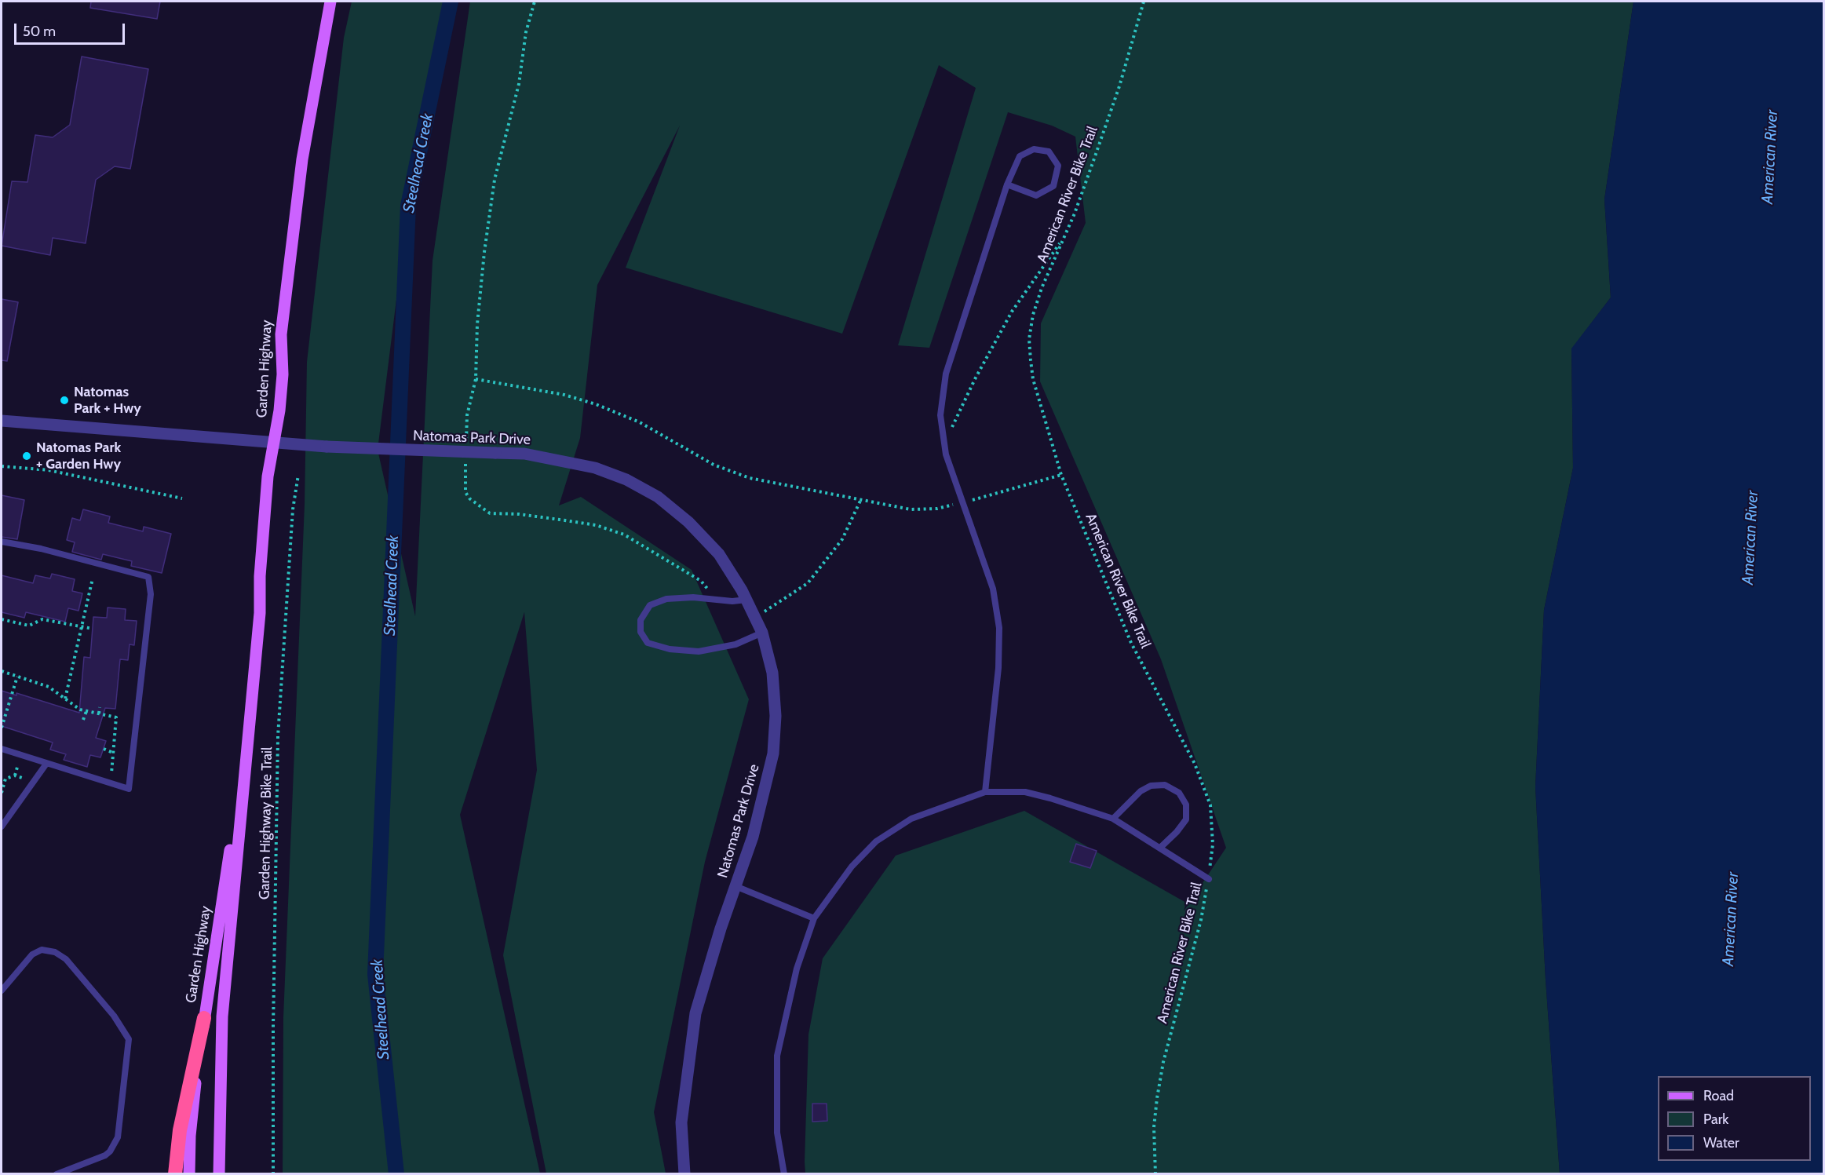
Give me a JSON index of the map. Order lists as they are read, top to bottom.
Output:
{
  "streets": {
    "main road": ["Garden Highway"],
    "street": ["Natomas Park Drive"],
    "path": ["American River Bike Trail", "Garden Highway Bike Trail"]
  },
  "crossings": [
    ["Garden Highway", "Natomas Park Drive"]
  ],
  "water": ["American River", "Steelhead Creek"],
  "places": ["Natomas Park + Hwy", "Natomas Park + Garden Hwy"],
  "legend": ["Road", "Park", "Water"],
  "scale_bar": "50 m"
}
